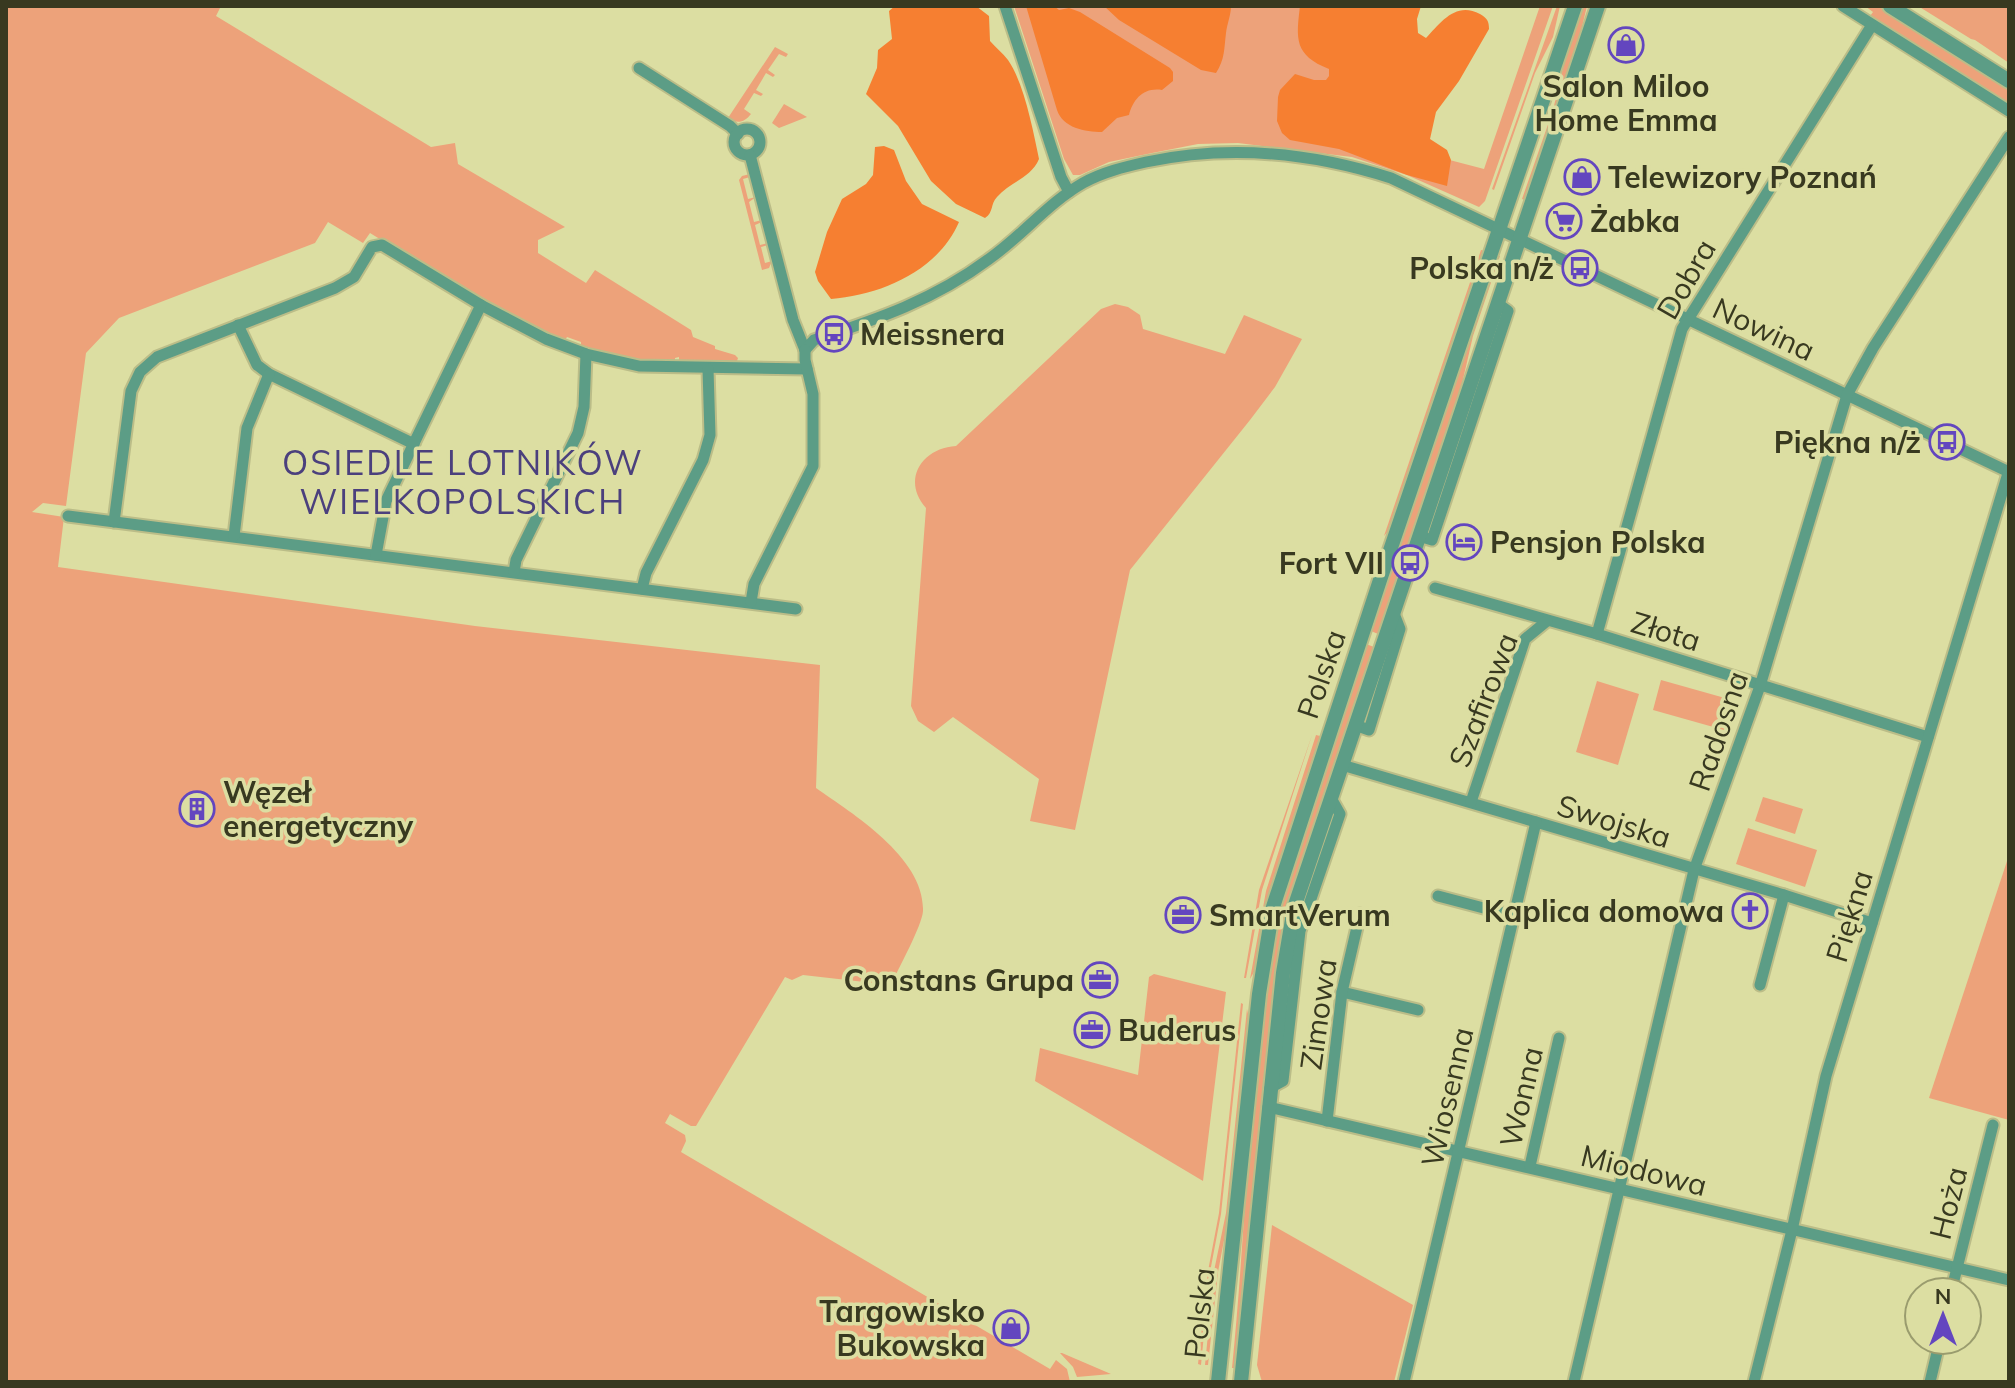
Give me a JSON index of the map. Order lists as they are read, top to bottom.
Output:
{
  "streets": {
    "street": [
      "Dobra",
      "Nowina",
      "Złota",
      "Polska",
      "Szafirowa",
      "Radosna",
      "Swojska",
      "Piękna",
      "Zimowa",
      "Wiosenna",
      "Wonna",
      "Miodowa",
      "Hoża"
    ]
  },
  "crossings": [
    ["Dobra", "Nowina"],
    ["Dobra", "Złota"],
    ["Nowina", "Polska"],
    ["Nowina", "Radosna"],
    ["Nowina", "Piękna"],
    ["Złota", "Szafirowa"],
    ["Złota", "Radosna"],
    ["Złota", "Piękna"],
    ["Polska", "Swojska"],
    ["Polska", "Miodowa"],
    ["Szafirowa", "Swojska"],
    ["Radosna", "Swojska"],
    ["Radosna", "Miodowa"],
    ["Swojska", "Piękna"],
    ["Swojska", "Wiosenna"],
    ["Piękna", "Miodowa"],
    ["Zimowa", "Miodowa"],
    ["Wiosenna", "Miodowa"],
    ["Wonna", "Miodowa"],
    ["Miodowa", "Hoża"]
  ],
  "districts": ["OSIEDLE LOTNIKÓW WIELKOPOLSKICH"],
  "places": {
    "shop": ["Salon Miloo Home Emma", "Telewizory Poznań", "Targowisko Bukowska"],
    "supermarket": ["Żabka"],
    "bus stop": [
      "Polska n/ż",
      "Meissnera",
      "Piękna n/ż",
      "Fort VII"
    ],
    "hotel": ["Pensjon Polska"],
    "building": ["Węzeł energetyczny"],
    "church": ["Kaplica domowa"],
    "office": ["SmartVerum", "Constans Grupa", "Buderus"]
  },
  "north": "top"
}
